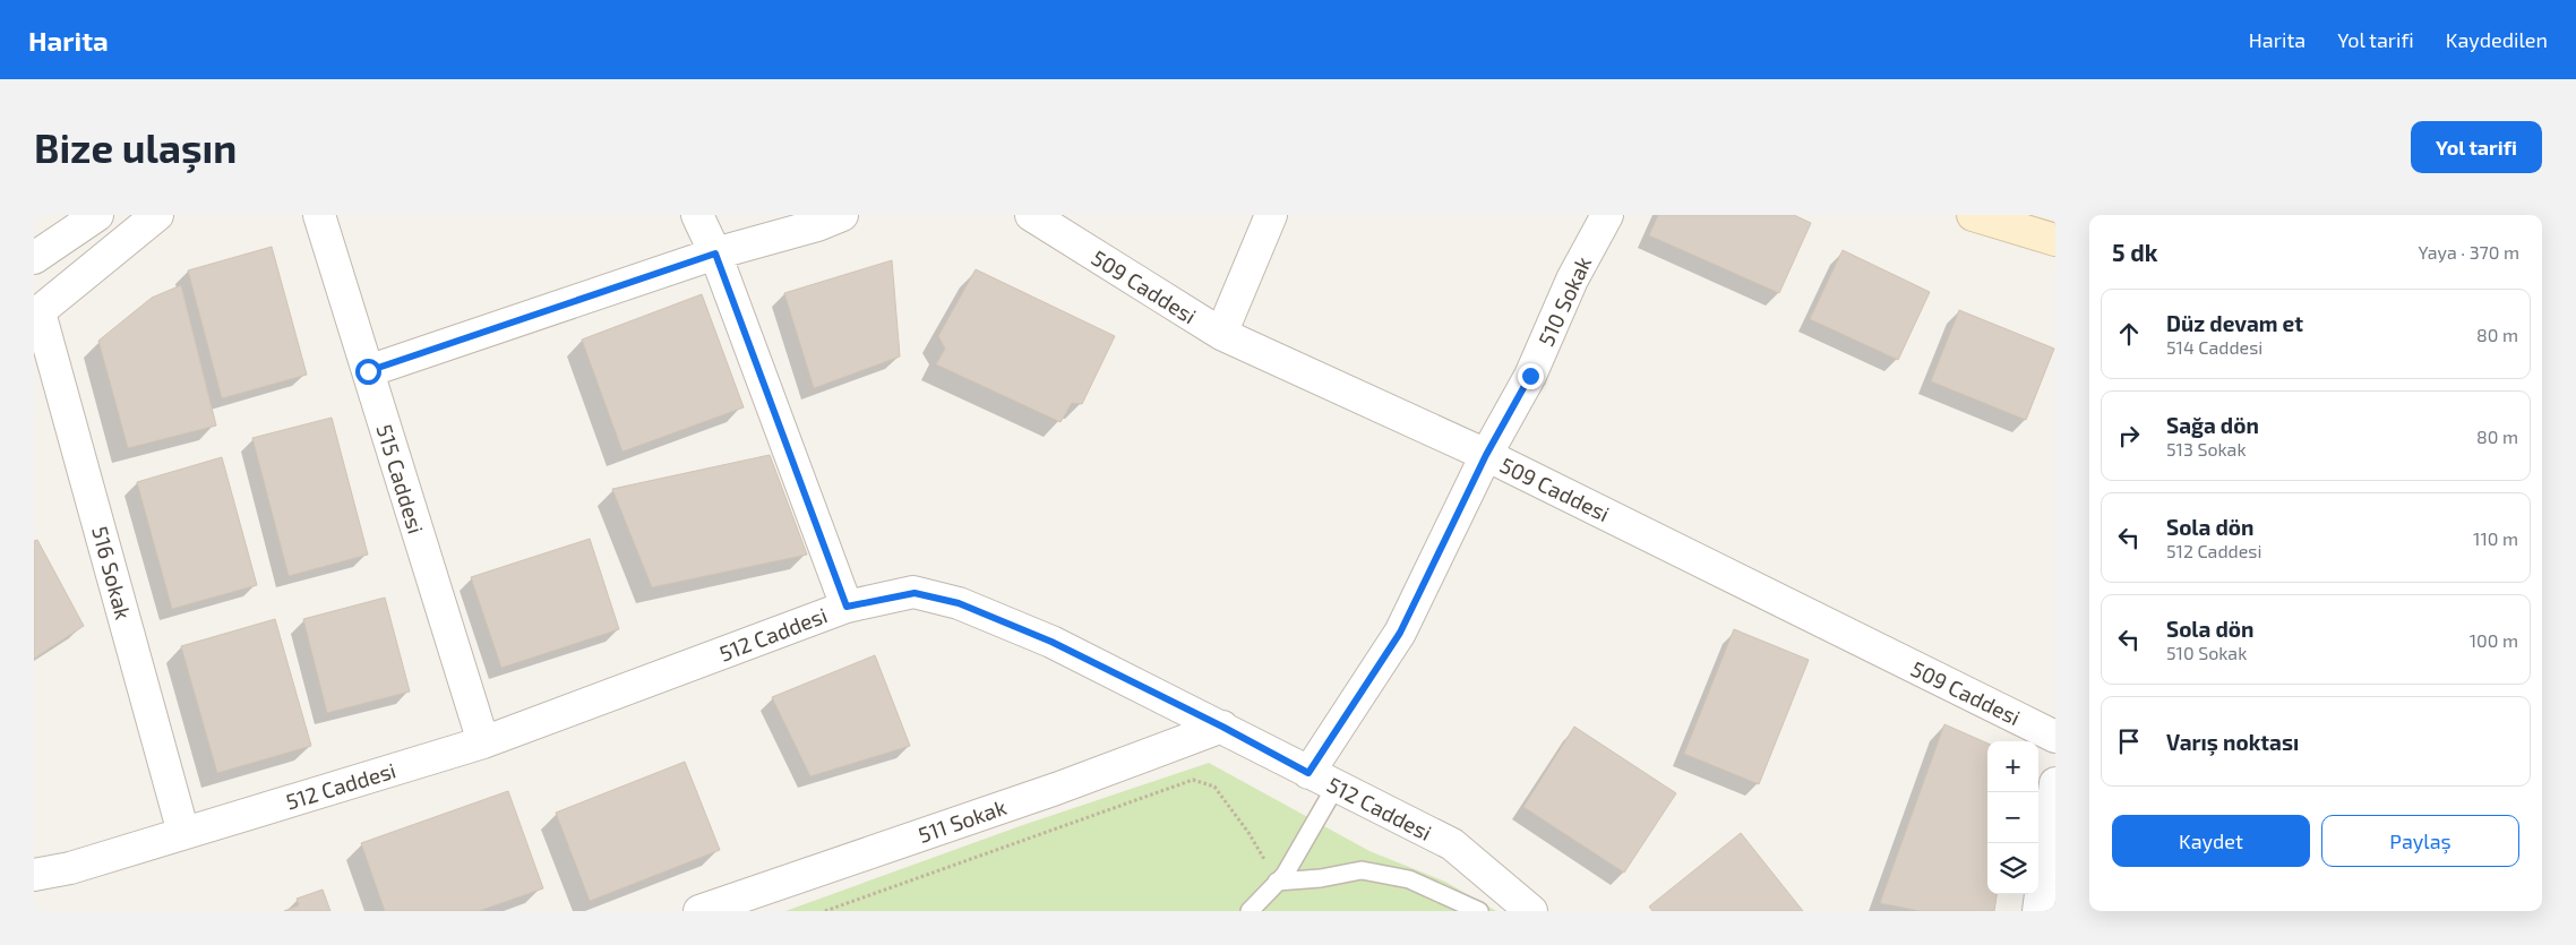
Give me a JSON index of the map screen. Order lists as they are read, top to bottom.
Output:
{
  "streets": {
    "street": [
      "509 Caddesi",
      "510 Sokak",
      "515 Caddesi",
      "516 Sokak",
      "512 Caddesi",
      "511 Sokak"
    ]
  },
  "crossings": [
    ["509 Caddesi", "510 Sokak"],
    ["510 Sokak", "512 Caddesi"],
    ["515 Caddesi", "512 Caddesi"],
    ["516 Sokak", "512 Caddesi"],
    ["512 Caddesi", "511 Sokak"]
  ],
  "page": {
    "header": "Harita",
    "nav": ["Harita", "Yol tarifi", "Kaydedilen"],
    "buttons": [
      "Yol tarifi",
      ["Kaydet", "Paylaş"]
    ],
    "title": "Bize ulaşın",
    "heading": ["5 dk", "Yaya · 370 m"],
    "list": [
      ["Düz devam et", "514 Caddesi", "80 m"],
      ["Sağa dön", "513 Sokak", "80 m"],
      ["Sola dön", "512 Caddesi", "110 m"],
      ["Sola dön", "510 Sokak", "100 m"],
      "Varış noktası"
    ],
    "map_buttons": ["+", "−"]
  }
}
